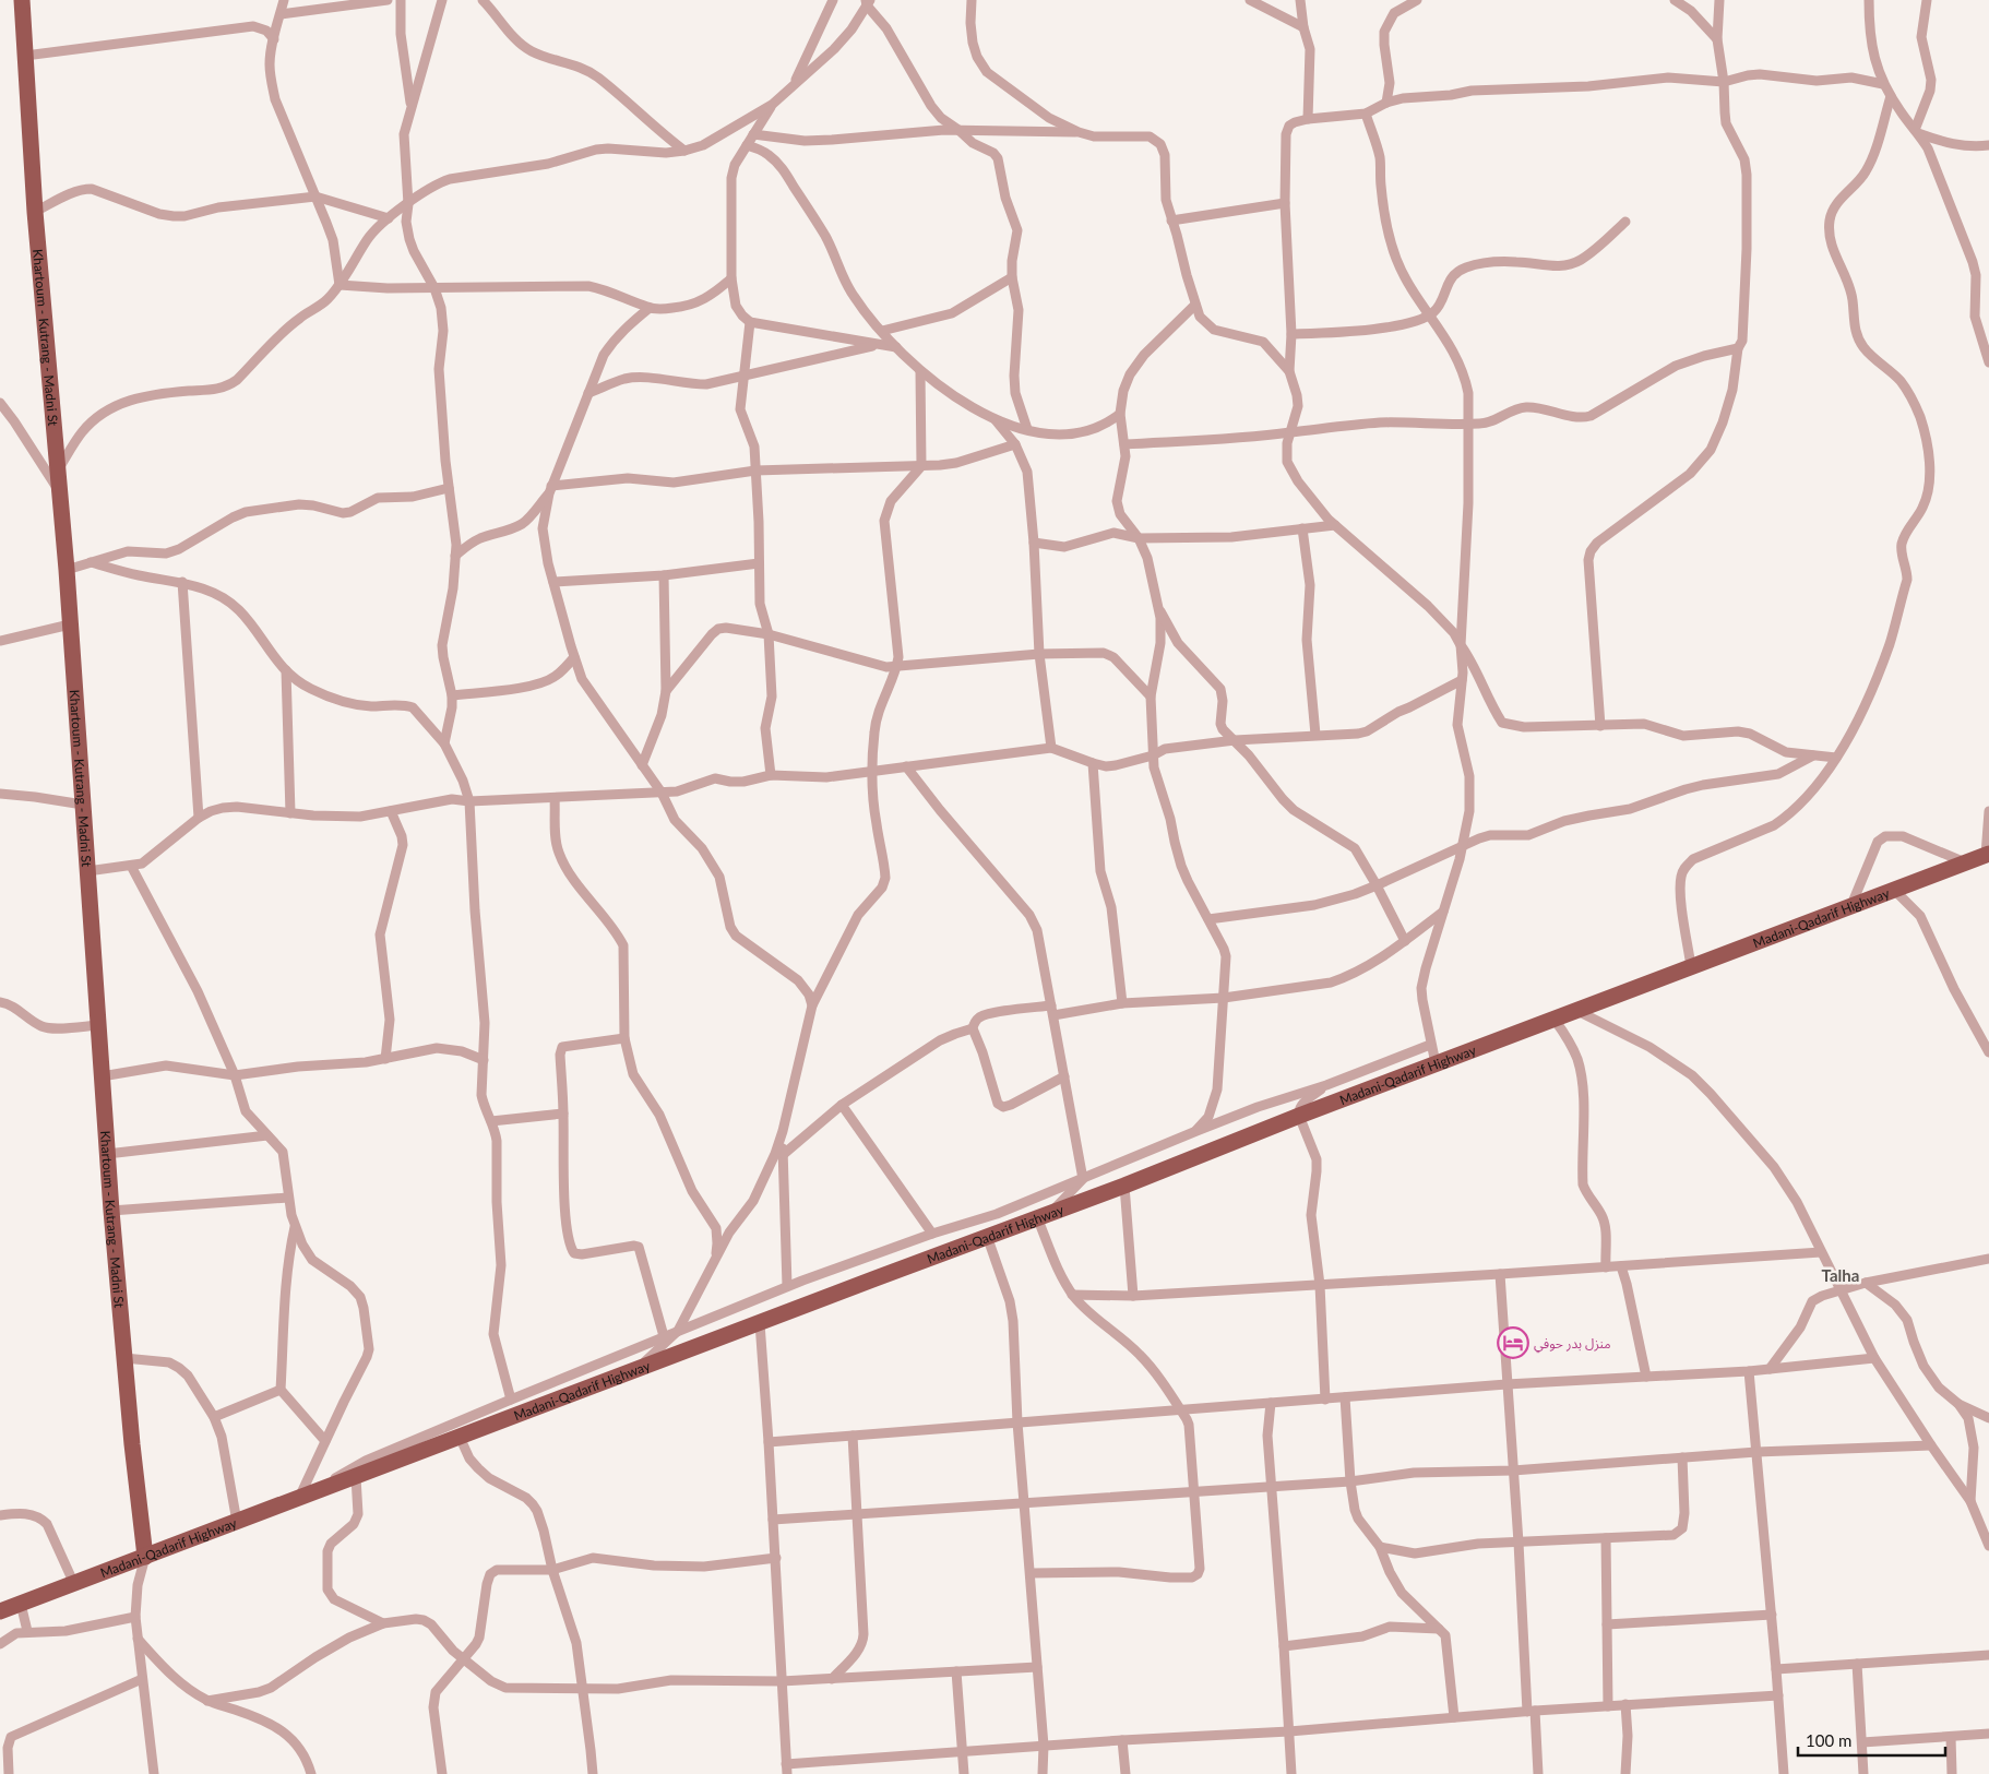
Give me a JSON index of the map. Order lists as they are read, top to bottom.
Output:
{
  "streets": {
    "highway": ["Khartoum - Kutrang - Madni St", "Madani-Qadarif Highway"]
  },
  "crossings": [
    ["Khartoum - Kutrang - Madni St", "Madani-Qadarif Highway"]
  ],
  "districts": ["Talha"],
  "places": {
    "hotel": ["منزل بدر حوفي"]
  },
  "scale_bar": "100 m"
}
